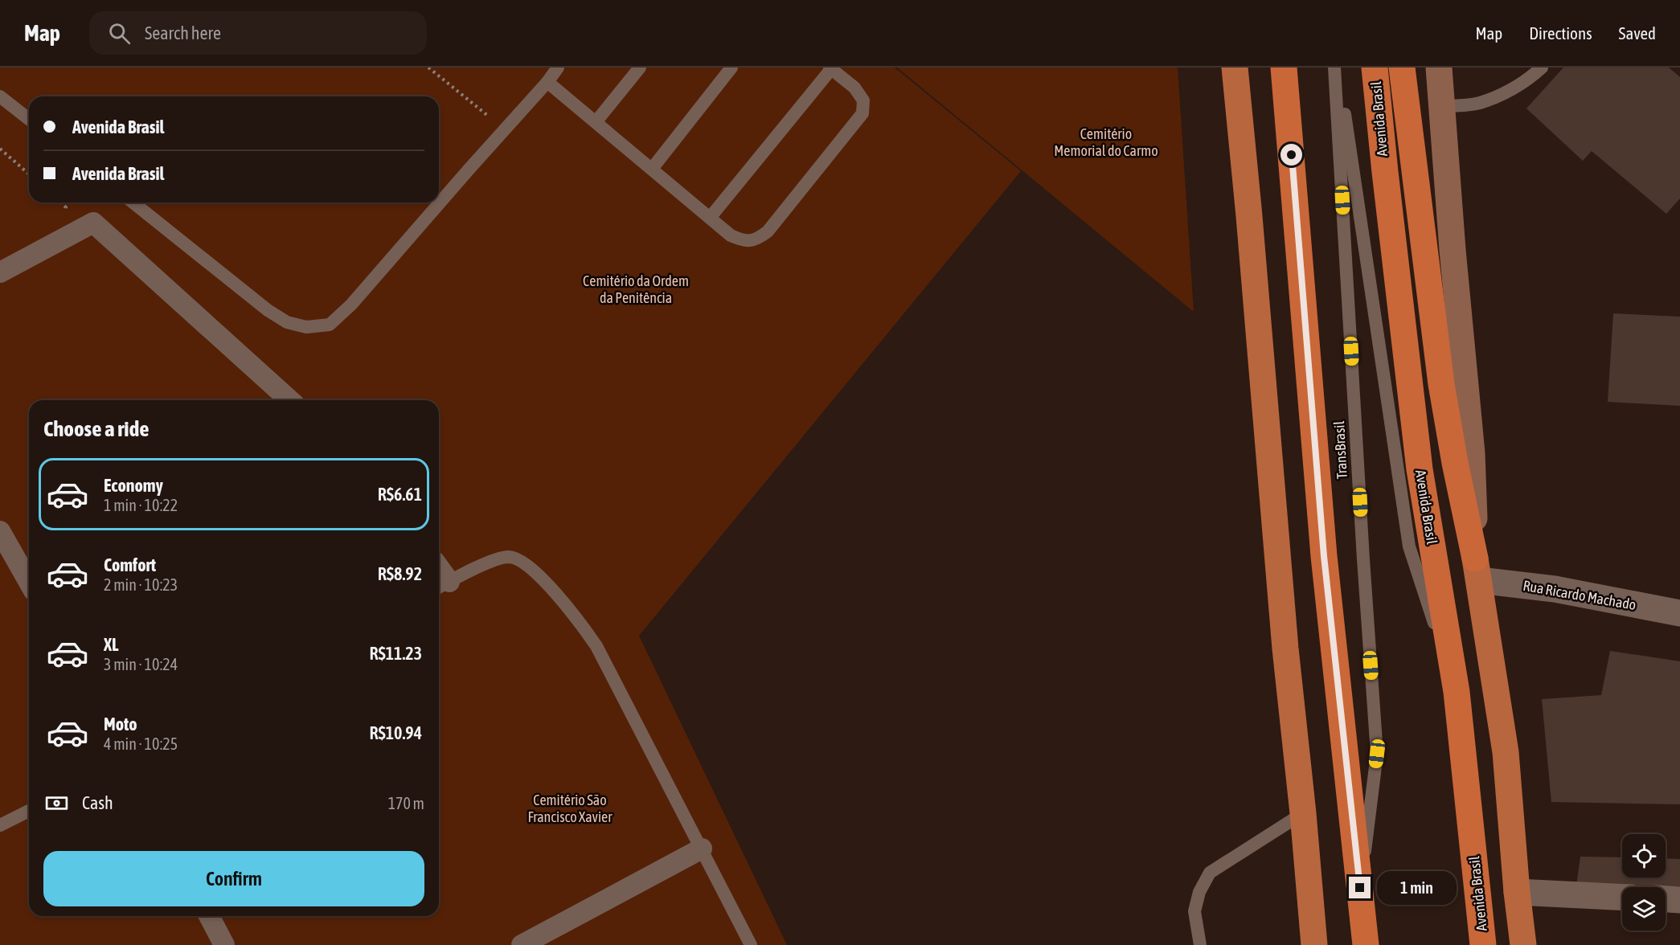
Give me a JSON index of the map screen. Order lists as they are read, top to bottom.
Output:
{
  "streets": {
    "highway": ["Avenida Brasil"],
    "street": ["Rua Ricardo Machado"],
    "lane": ["TransBrasil"]
  },
  "crossings": [
    ["Avenida Brasil", "TransBrasil"]
  ],
  "parks": ["Cemitério Memorial do Carmo", "Cemitério da Ordem da Penitência", "Cemitério São Francisco Xavier"],
  "page": {
    "header": "Map",
    "search": "Search here",
    "nav": ["Map", "Directions", "Saved"],
    "banner": ["Avenida Brasil", "Avenida Brasil"],
    "heading": "Choose a ride",
    "list": [
      {
        "name": "Economy",
        "note": "1 min · 10:22",
        "value": "R$6.61"
      },
      {
        "name": "Comfort",
        "note": "2 min · 10:23",
        "value": "R$8.92"
      },
      {
        "name": "XL",
        "note": "3 min · 10:24",
        "value": "R$11.23"
      },
      {
        "name": "Moto",
        "note": "4 min · 10:25",
        "value": "R$10.94"
      }
    ],
    "pay": ["Cash", "170 m"],
    "buttons": "Confirm",
    "bubble": "1 min"
  }
}
